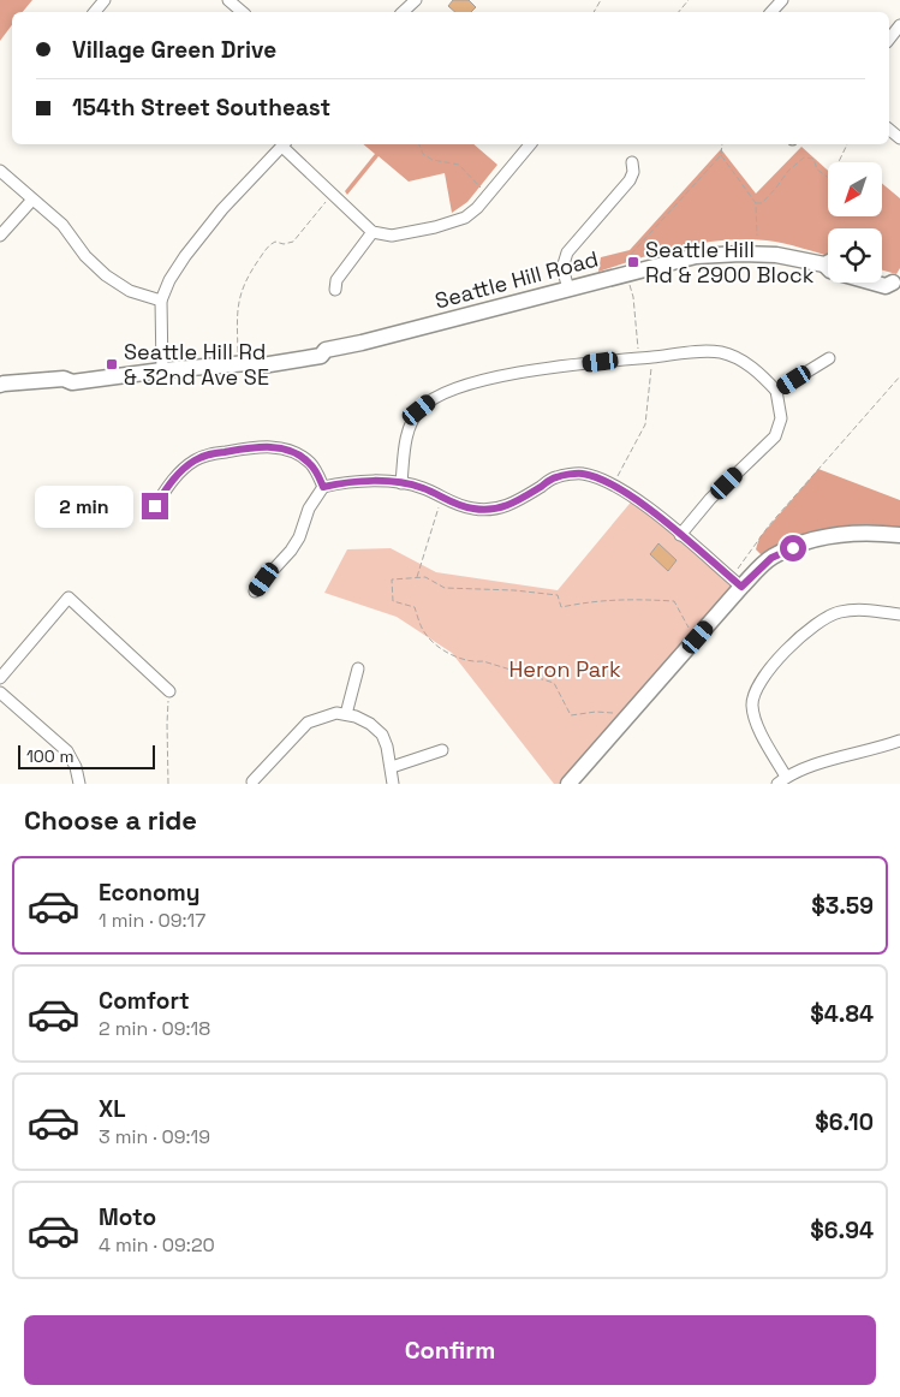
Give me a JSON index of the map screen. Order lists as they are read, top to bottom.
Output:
{
  "streets": {
    "main road": ["Seattle Hill Road"]
  },
  "parks": ["Heron Park"],
  "places": {
    "transit": ["Seattle Hill Rd & 2900 Block", "Seattle Hill Rd & 32nd Ave SE"]
  },
  "scale_bar": "100 m",
  "north": "bottom left",
  "page": {
    "banner": ["Village Green Drive", "154th Street Southeast"],
    "bubble": "2 min",
    "scale": "100 m",
    "heading": "Choose a ride",
    "list": [
      {
        "name": "Economy",
        "note": "1 min · 09:17",
        "value": "$3.59"
      },
      {
        "name": "Comfort",
        "note": "2 min · 09:18",
        "value": "$4.84"
      },
      {
        "name": "XL",
        "note": "3 min · 09:19",
        "value": "$6.10"
      },
      {
        "name": "Moto",
        "note": "4 min · 09:20",
        "value": "$6.94"
      }
    ],
    "buttons": "Confirm"
  }
}
